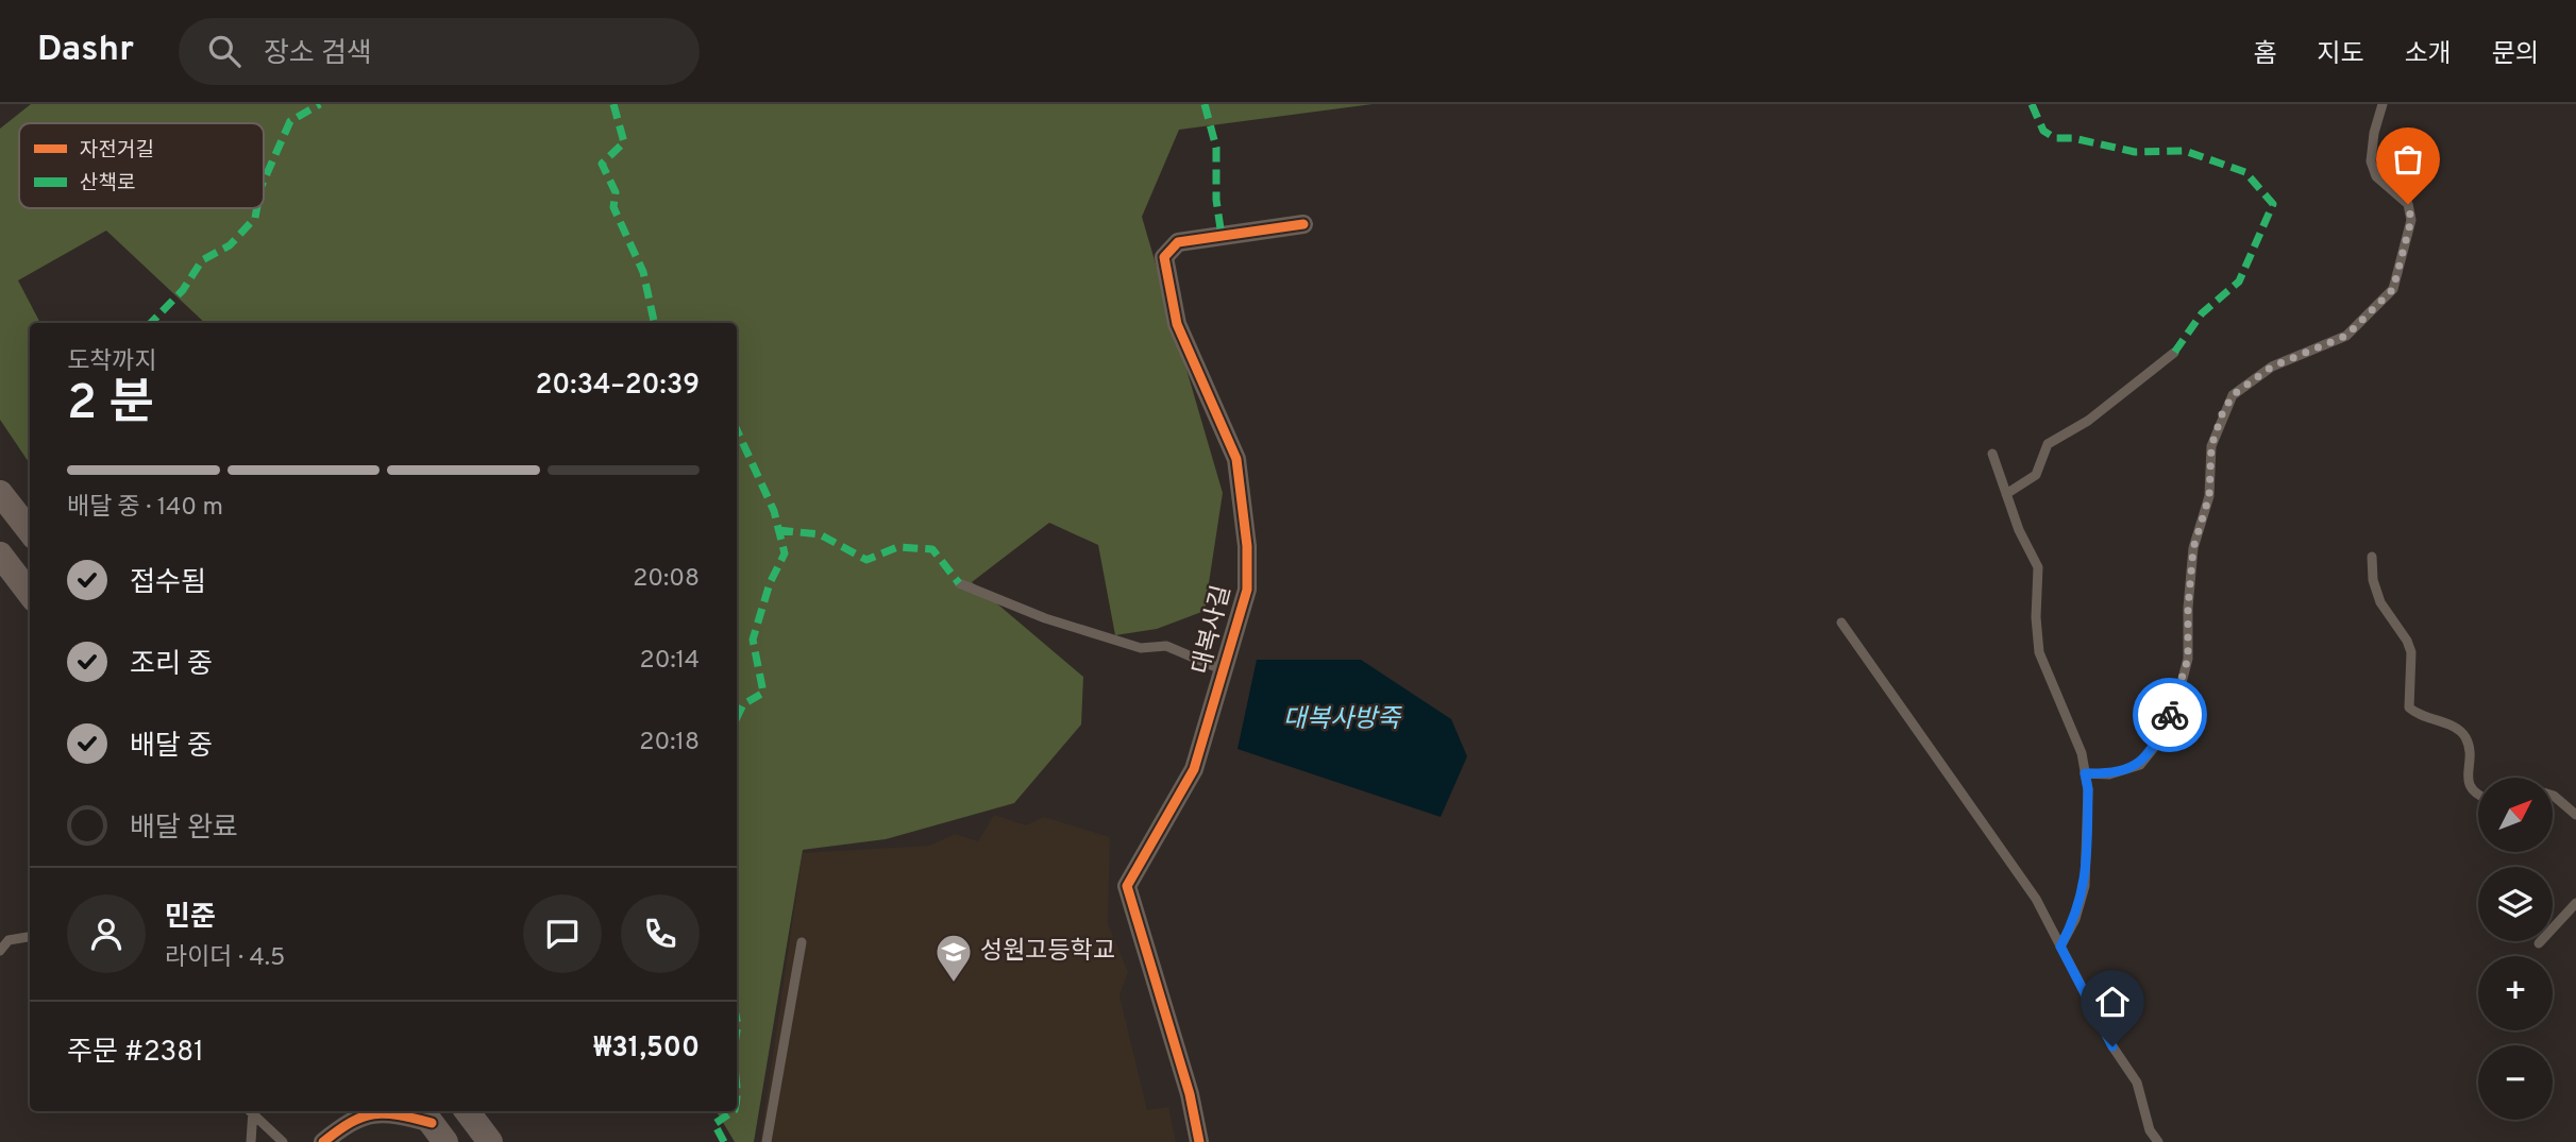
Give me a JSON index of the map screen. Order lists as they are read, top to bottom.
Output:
{
  "streets": {
    "street": ["대복사길"]
  },
  "water": ["대복사방죽"],
  "places": {
    "school or university": ["성원고등학교"]
  },
  "legend": ["자전거길", "산책로"],
  "north": "top right",
  "page": {
    "header": "Dashr",
    "search": "장소 검색",
    "nav": [
      "홈",
      "지도",
      "소개",
      "문의"
    ],
    "heading": ["2 분", "도착까지", "20:34–20:39"],
    "panel": [
      "민준",
      "라이더 · 4.5",
      "주문 #2381",
      "₩31,500"
    ],
    "bar": "배달 중 · 140 m",
    "list": [
      ["접수됨", "20:08"],
      ["조리 중", "20:14"],
      ["배달 중", "20:18"],
      "배달 완료"
    ],
    "map_buttons": ["+", "−"]
  }
}
